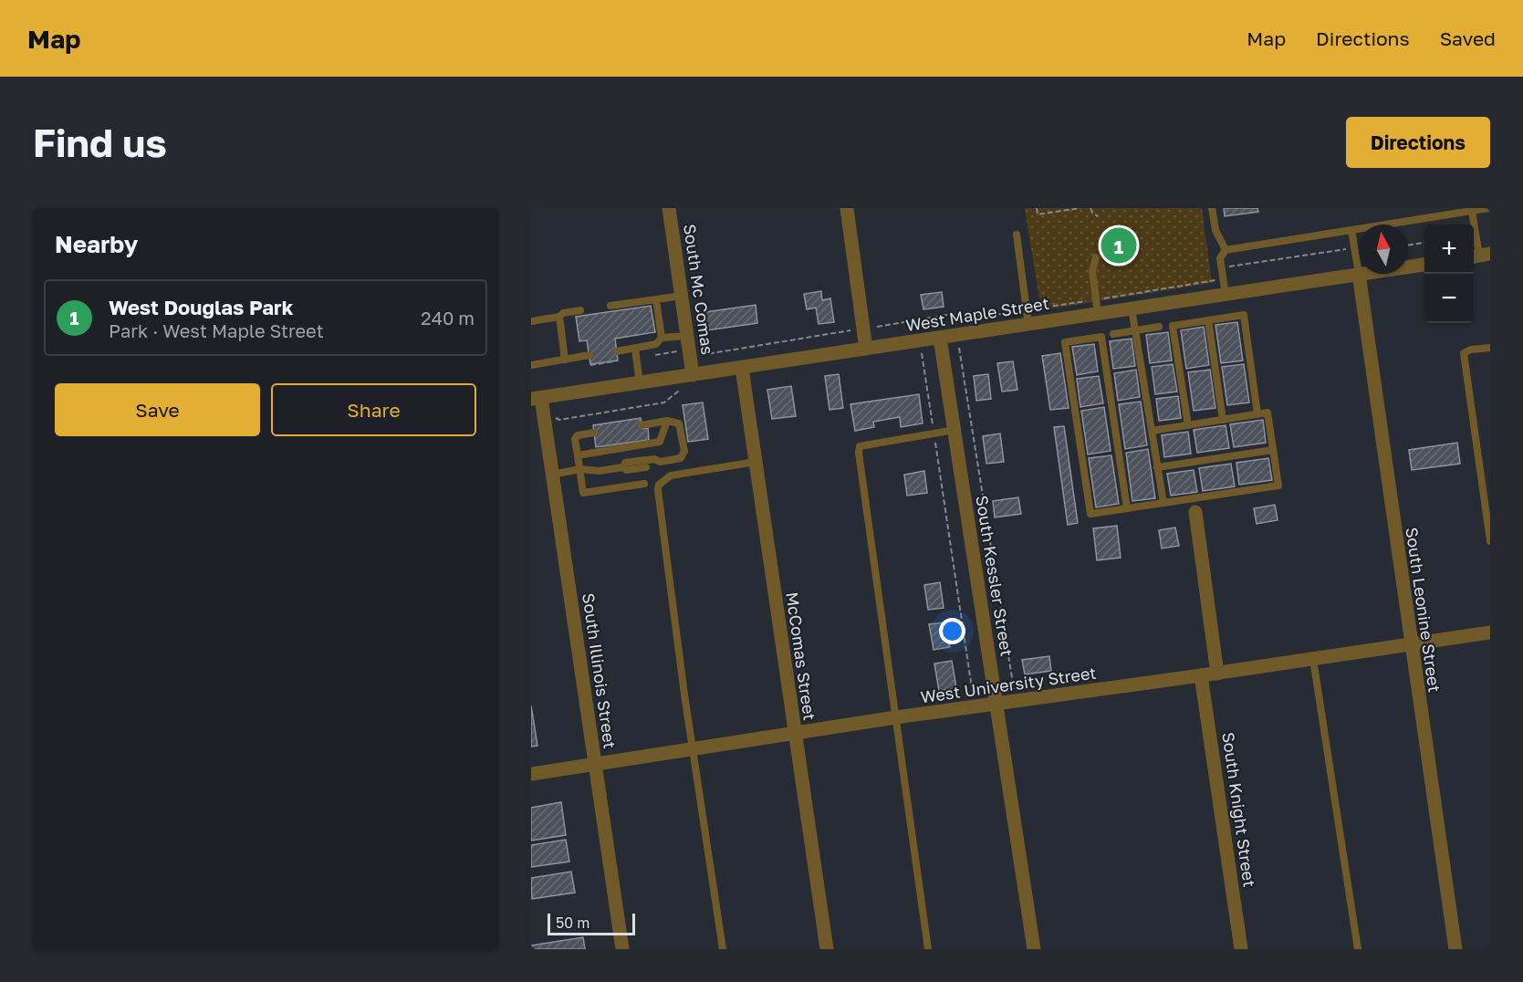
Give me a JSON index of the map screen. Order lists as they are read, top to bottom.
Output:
{
  "streets": {
    "street": [
      "South Mc Comas",
      "West Maple Street",
      "South Kessler Street",
      "South Leonine Street",
      "McComas Street",
      "South Illinois Street",
      "West University Street",
      "South Knight Street"
    ]
  },
  "crossings": [
    ["South Mc Comas", "West Maple Street"],
    ["West Maple Street", "South Kessler Street"],
    ["West Maple Street", "South Leonine Street"],
    ["West Maple Street", "McComas Street"],
    ["West Maple Street", "South Illinois Street"],
    ["South Kessler Street", "West University Street"],
    ["South Leonine Street", "West University Street"],
    ["McComas Street", "West University Street"],
    ["South Illinois Street", "West University Street"],
    ["West University Street", "South Knight Street"]
  ],
  "scale_bar": "50 m",
  "north": "top",
  "page": {
    "header": "Map",
    "nav": ["Map", "Directions", "Saved"],
    "buttons": [
      "Directions",
      ["Save", "Share"]
    ],
    "title": "Find us",
    "heading": "Nearby",
    "map_buttons": ["+", "−"],
    "pins": "1",
    "list": [
      {
        "mark": "1",
        "name": "West Douglas Park",
        "note": "Park · West Maple Street",
        "value": "240 m"
      }
    ],
    "scale": "50 m"
  }
}
